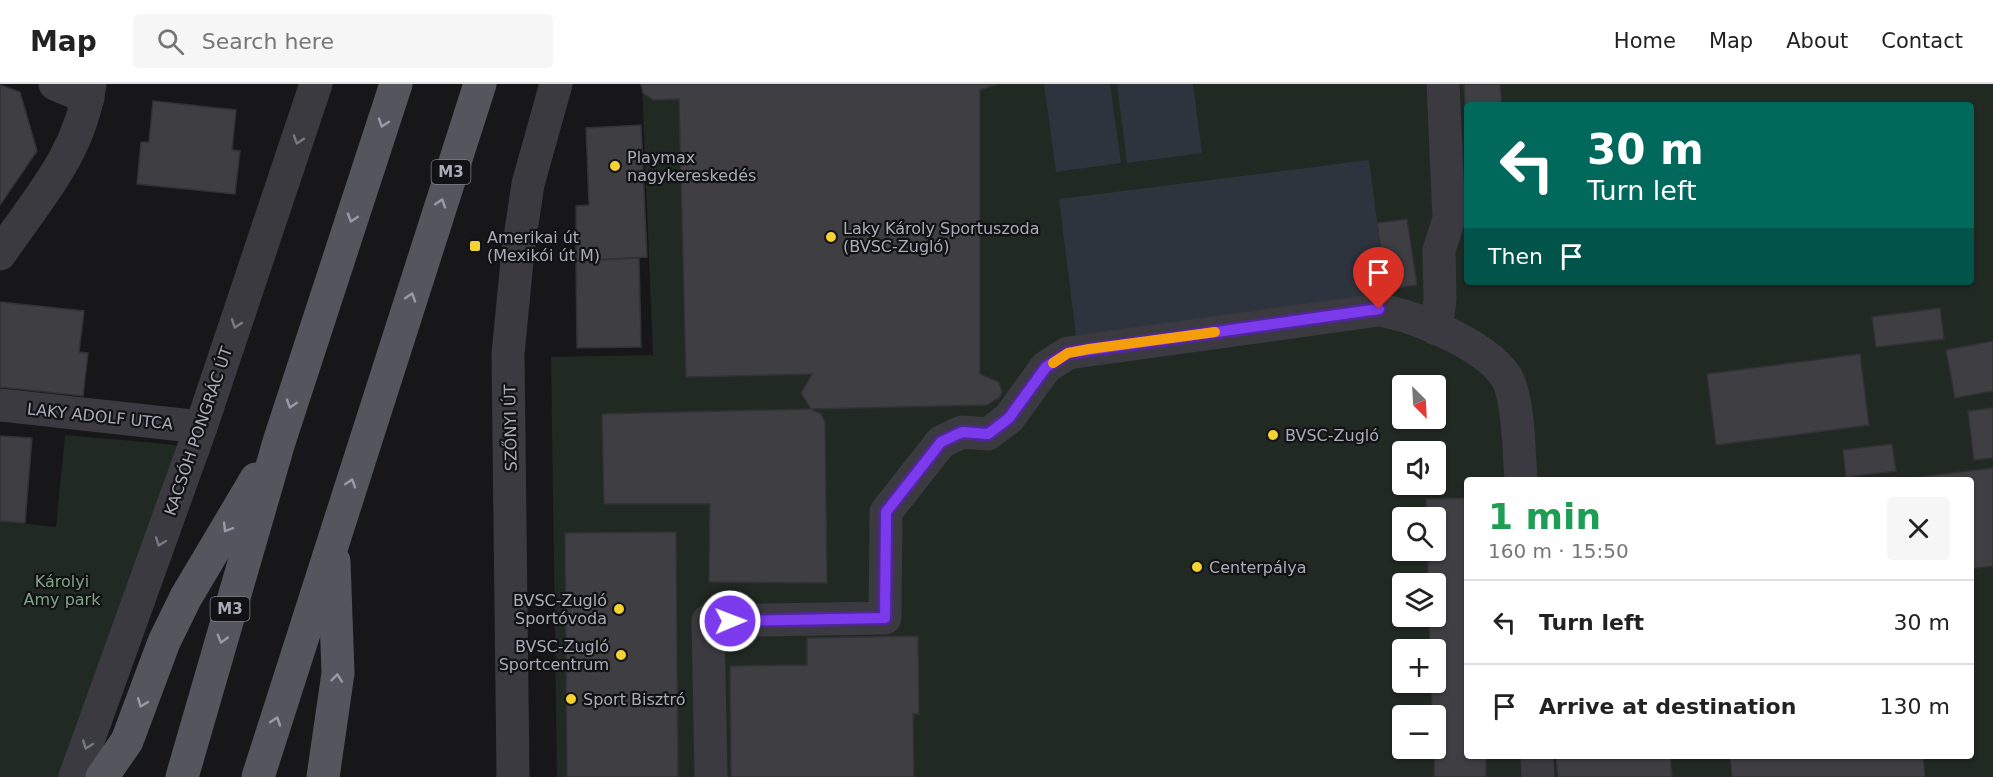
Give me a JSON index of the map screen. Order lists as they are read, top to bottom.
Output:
{
  "streets": {
    "main road": ["M3"],
    "street": ["LAKY ADOLF UTCA", "SZŐNYI ÚT", "KACSÓH PONGRÁC ÚT"]
  },
  "crossings": [
    ["LAKY ADOLF UTCA", "KACSÓH PONGRÁC ÚT"]
  ],
  "one_way": ["KACSÓH PONGRÁC ÚT"],
  "parks": ["Károlyi Amy park"],
  "places": {
    "other": [
      "Playmax nagykereskedés",
      "Laky Károly Sportuszoda (BVSC-Zugló)",
      "BVSC-Zugló",
      "Centerpálya",
      "BVSC-Zugló Sportóvoda",
      "BVSC-Zugló Sportcentrum",
      "Sport Bisztró"
    ],
    "transit": ["Amerikai út (Mexikói út M)"]
  },
  "north": "bottom right",
  "page": {
    "header": "Map",
    "search": "Search here",
    "nav": [
      "Home",
      "Map",
      "About",
      "Contact"
    ],
    "turn": ["30 m", "Turn left"],
    "then": "Then",
    "map_buttons": ["+", "−"],
    "heading": ["1 min", "160 m · 15:50"],
    "list": [
      {
        "name": "Turn left",
        "value": "30 m"
      },
      {
        "name": "Arrive at destination",
        "value": "130 m"
      }
    ]
  }
}
